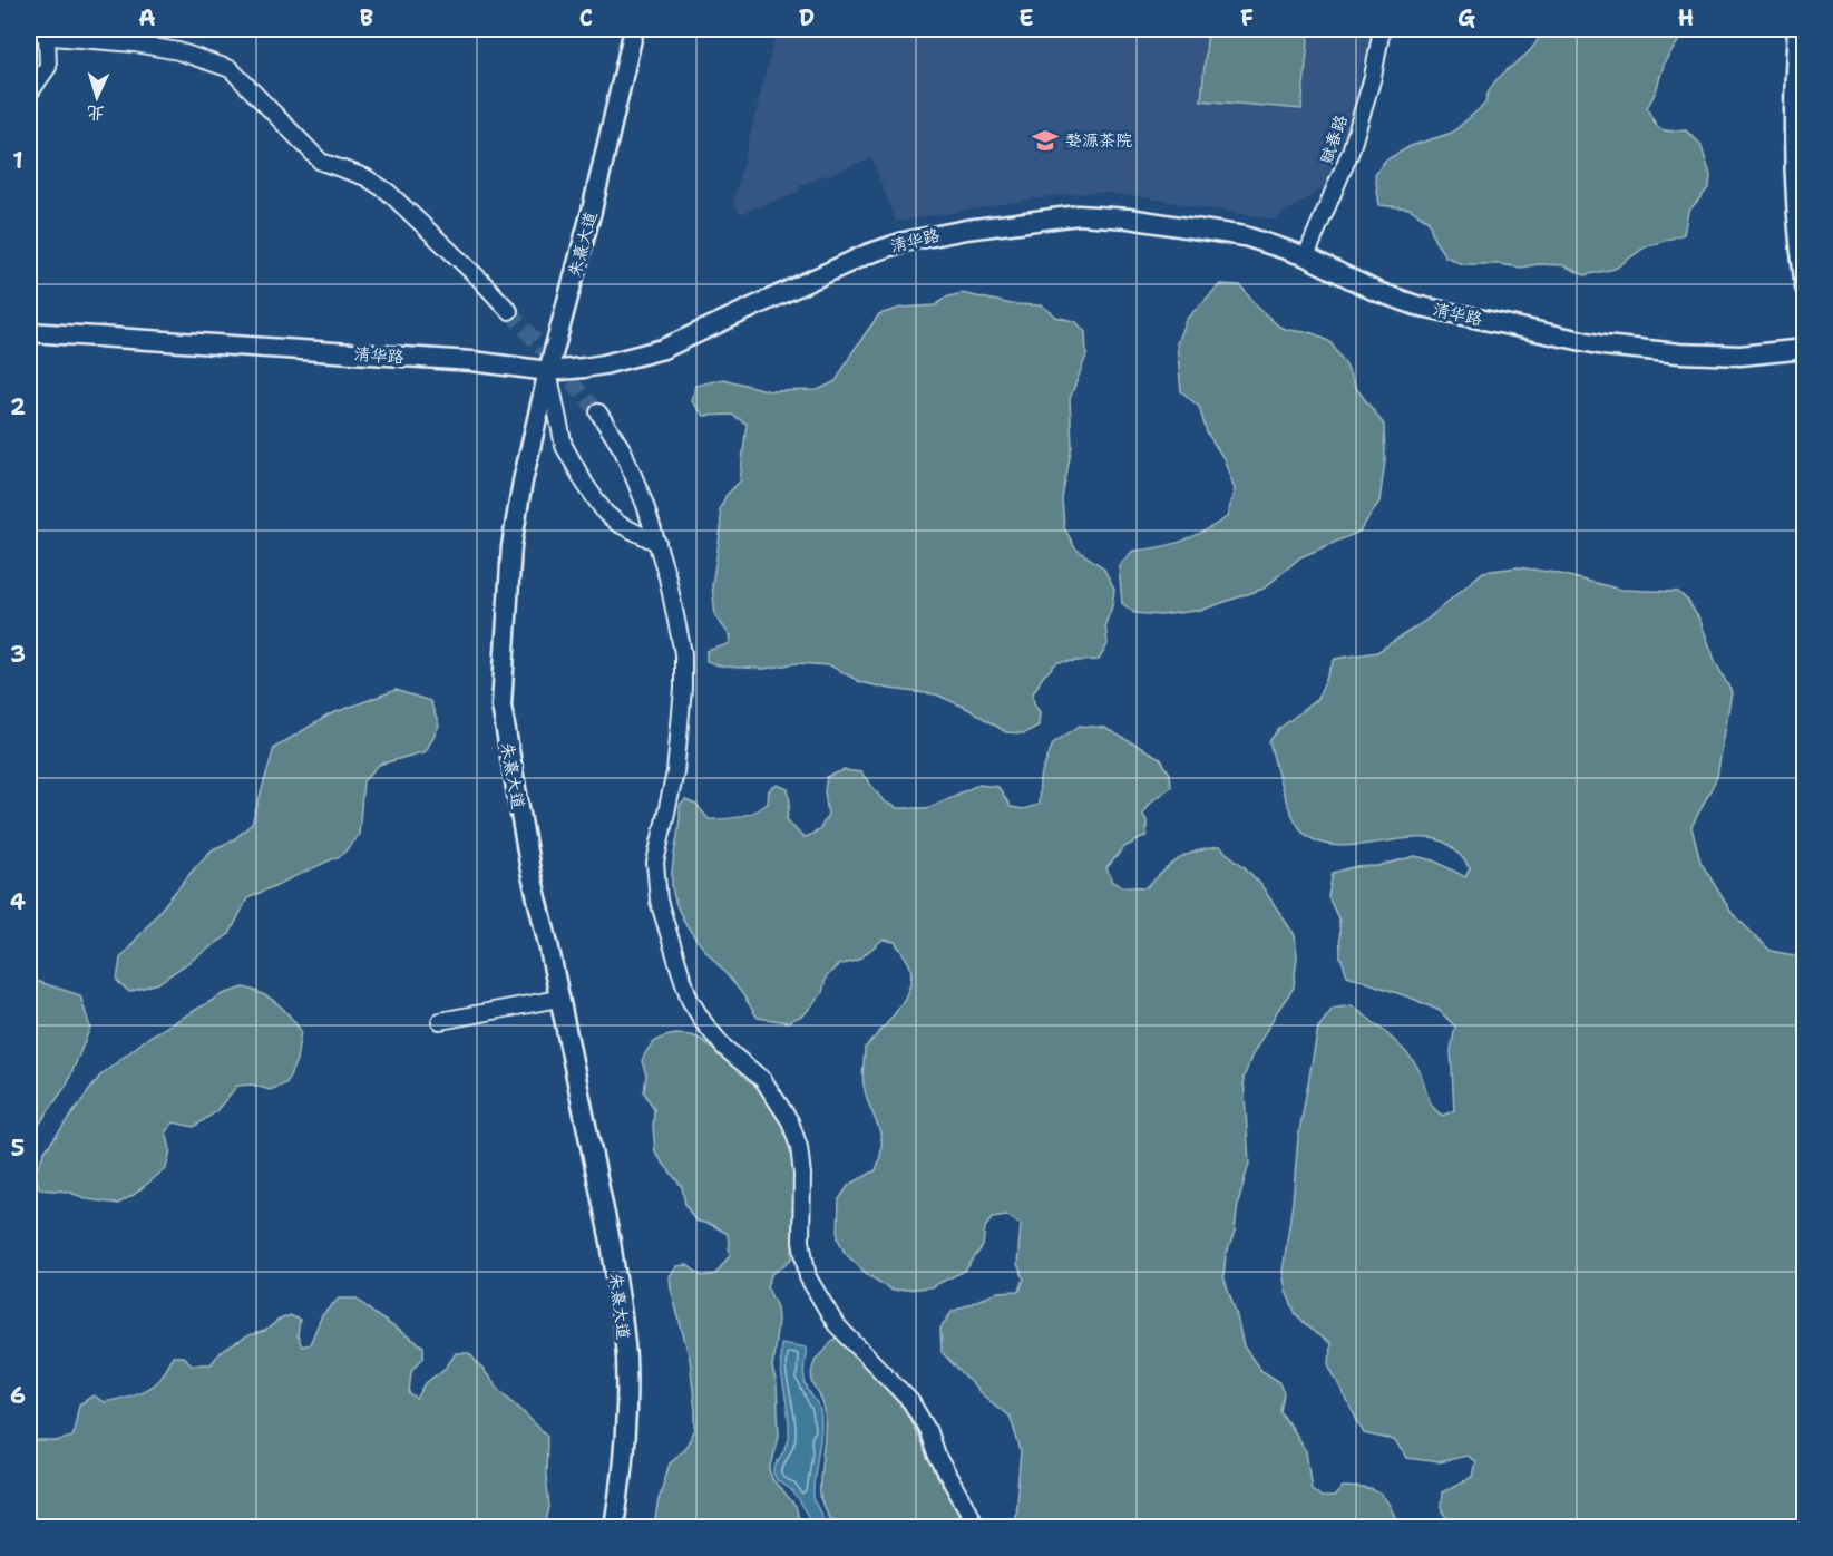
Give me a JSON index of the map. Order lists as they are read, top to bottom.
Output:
{
  "streets": {
    "main road": ["清华路", "朱熹大道"],
    "street": ["赋春路"]
  },
  "crossings": [
    ["赋春路", "清华路"],
    ["清华路", "朱熹大道"]
  ],
  "places": {
    "school or university": ["婺源茶院"]
  },
  "north": "bottom",
  "grid": {
    "columns": [
      "A",
      "B",
      "C",
      "D",
      "E",
      "F",
      "G",
      "H"
    ],
    "rows": [
      "1",
      "2",
      "3",
      "4",
      "5",
      "6"
    ]
  }
}
